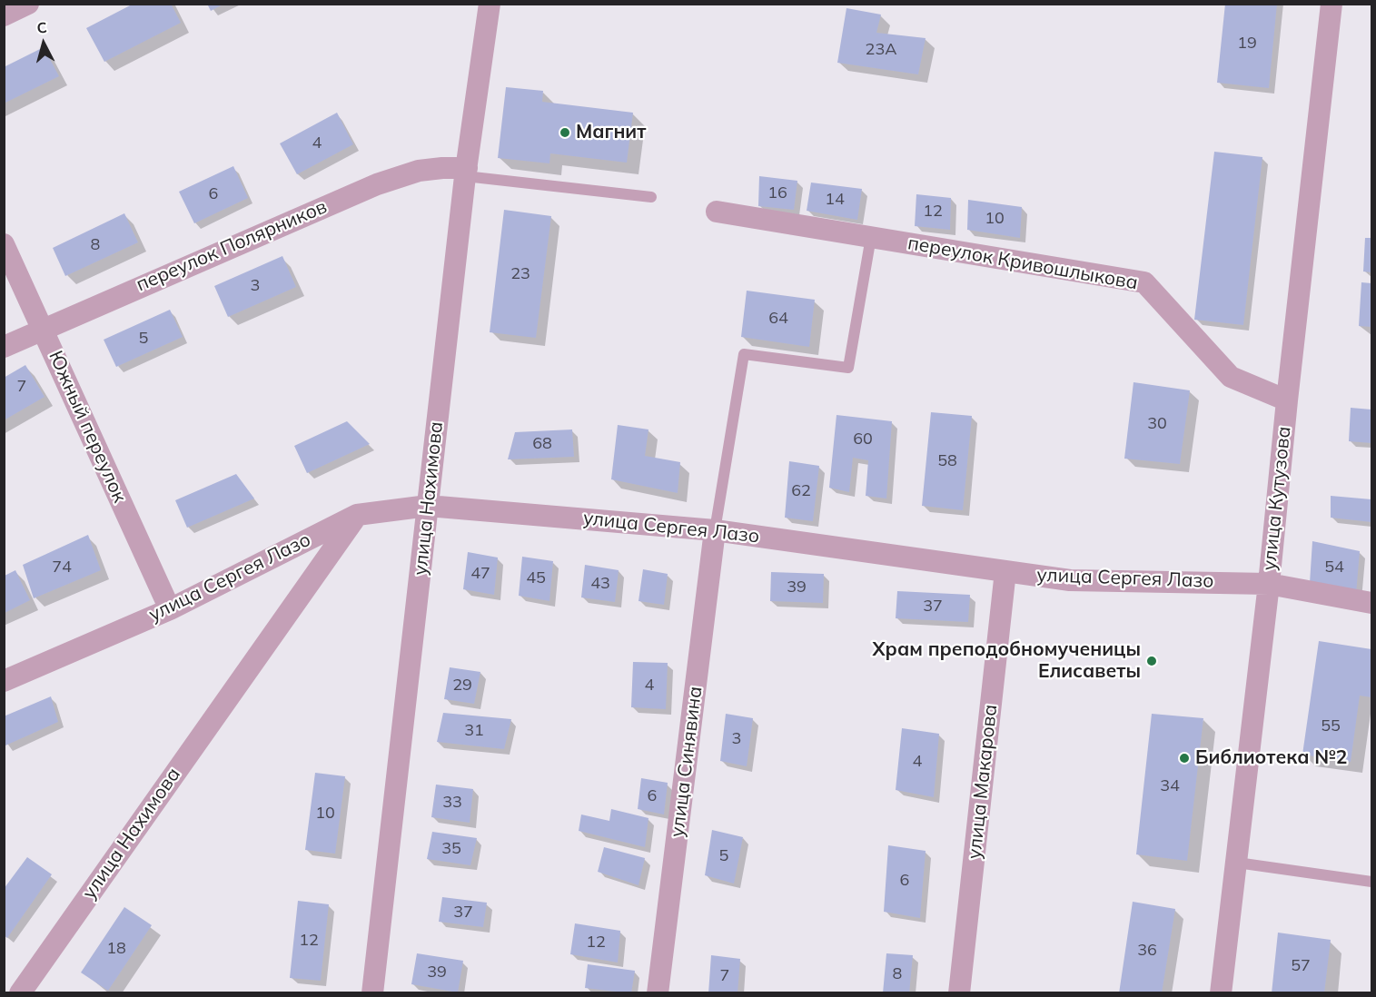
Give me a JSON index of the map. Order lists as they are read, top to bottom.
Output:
{
  "streets": {
    "street": [
      "переулок Полярников",
      "переулок Кривошлыкова",
      "Южный переулок",
      "улица Нахимова",
      "улица Кутузова",
      "улица Сергея Лазо",
      "улица Синявина",
      "улица Макарова"
    ]
  },
  "crossings": [
    ["переулок Полярников", "Южный переулок"],
    ["переулок Полярников", "улица Нахимова"],
    ["переулок Кривошлыкова", "улица Кутузова"],
    ["Южный переулок", "улица Сергея Лазо"],
    ["улица Нахимова", "улица Сергея Лазо"],
    ["улица Кутузова", "улица Сергея Лазо"],
    ["улица Сергея Лазо", "улица Синявина"],
    ["улица Сергея Лазо", "улица Макарова"]
  ],
  "places": ["Магнит", "Храм преподобномученицы Елисаветы", "Библиотека №2"],
  "house_numbers": [
    "19",
    "23А",
    "4",
    "16",
    "6",
    "14",
    "12",
    "10",
    "8",
    "23",
    "3",
    "64",
    "5",
    "7",
    "30",
    "60",
    "68",
    "58",
    "62",
    "74",
    "54",
    "47",
    "45",
    "43",
    "39",
    "37",
    "29",
    "4",
    "55",
    "31",
    "3",
    "4",
    "34",
    "6",
    "33",
    "10",
    "35",
    "5",
    "6",
    "37",
    "12",
    "12",
    "18",
    "36",
    "57",
    "39",
    "8",
    "7"
  ],
  "north": "top"
}
